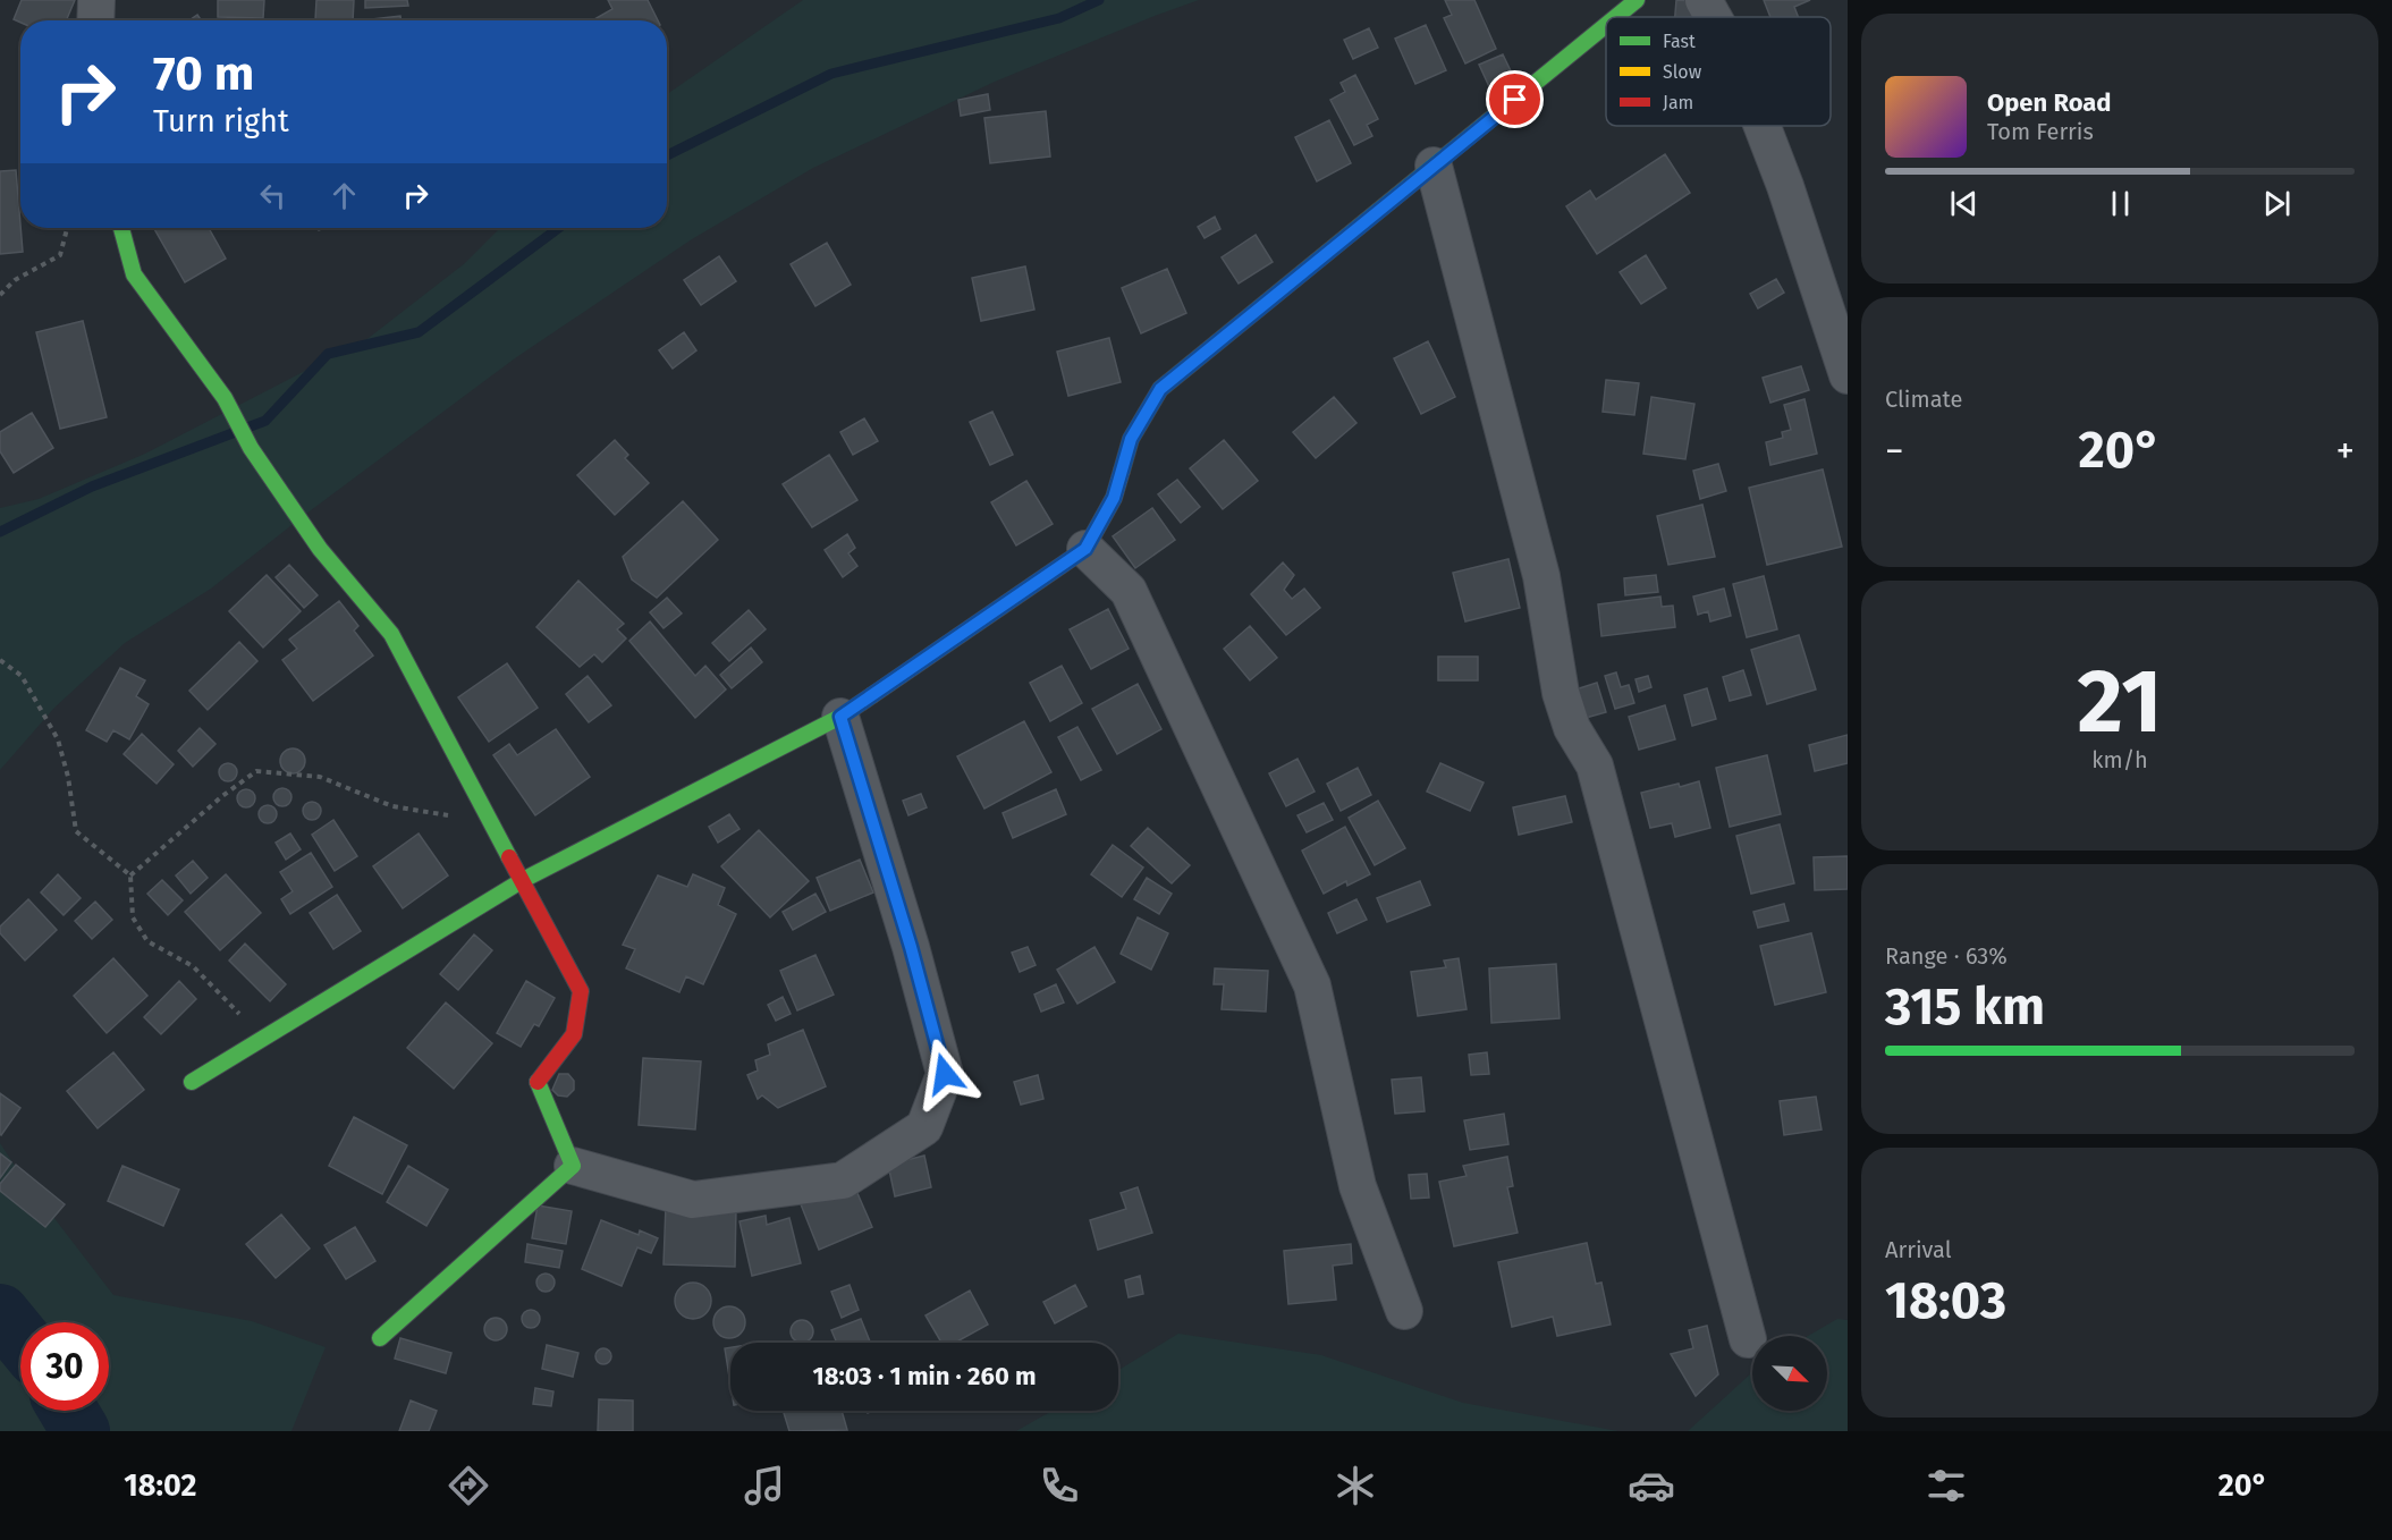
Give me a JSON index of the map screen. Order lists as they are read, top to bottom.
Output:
{
  "legend": ["Fast", "Slow", "Jam"],
  "north": "bottom right",
  "page": {
    "turn": ["70 m", "Turn right"],
    "song": ["Open Road", "Tom Ferris"],
    "tile": [
      "Climate",
      ["21", "km/h"],
      ["Range · 63%", "315 km"],
      ["Arrival", "18:03"]
    ],
    "heat": ["−", "20°", "+"],
    "limit": "30",
    "trip": "18:03 · 1 min · 260 m",
    "tabs": ["18:02", "20°"]
  }
}
